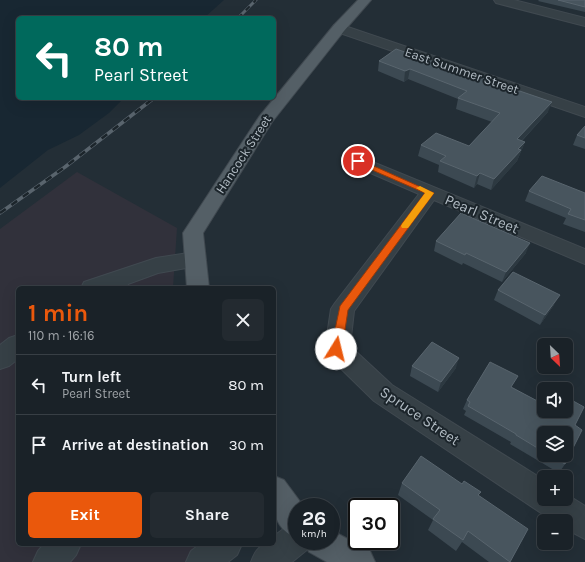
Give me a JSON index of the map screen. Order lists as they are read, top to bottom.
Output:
{
  "streets": {
    "main road": ["Hancock Street"],
    "street": ["East Summer Street", "Pearl Street", "Spruce Street"]
  },
  "crossings": [
    ["East Summer Street", "Hancock Street"],
    ["Pearl Street", "Spruce Street"]
  ],
  "north": "bottom right",
  "page": {
    "turn": ["80 m", "Pearl Street"],
    "heading": ["1 min", "110 m · 16:16"],
    "map_buttons": ["+", "−"],
    "list": [
      {
        "name": "Turn left",
        "note": "Pearl Street",
        "value": "80 m"
      },
      {
        "name": "Arrive at destination",
        "value": "30 m"
      }
    ],
    "buttons": ["Exit", "Share"],
    "speed": "26 km/h",
    "limit": "30"
  }
}
